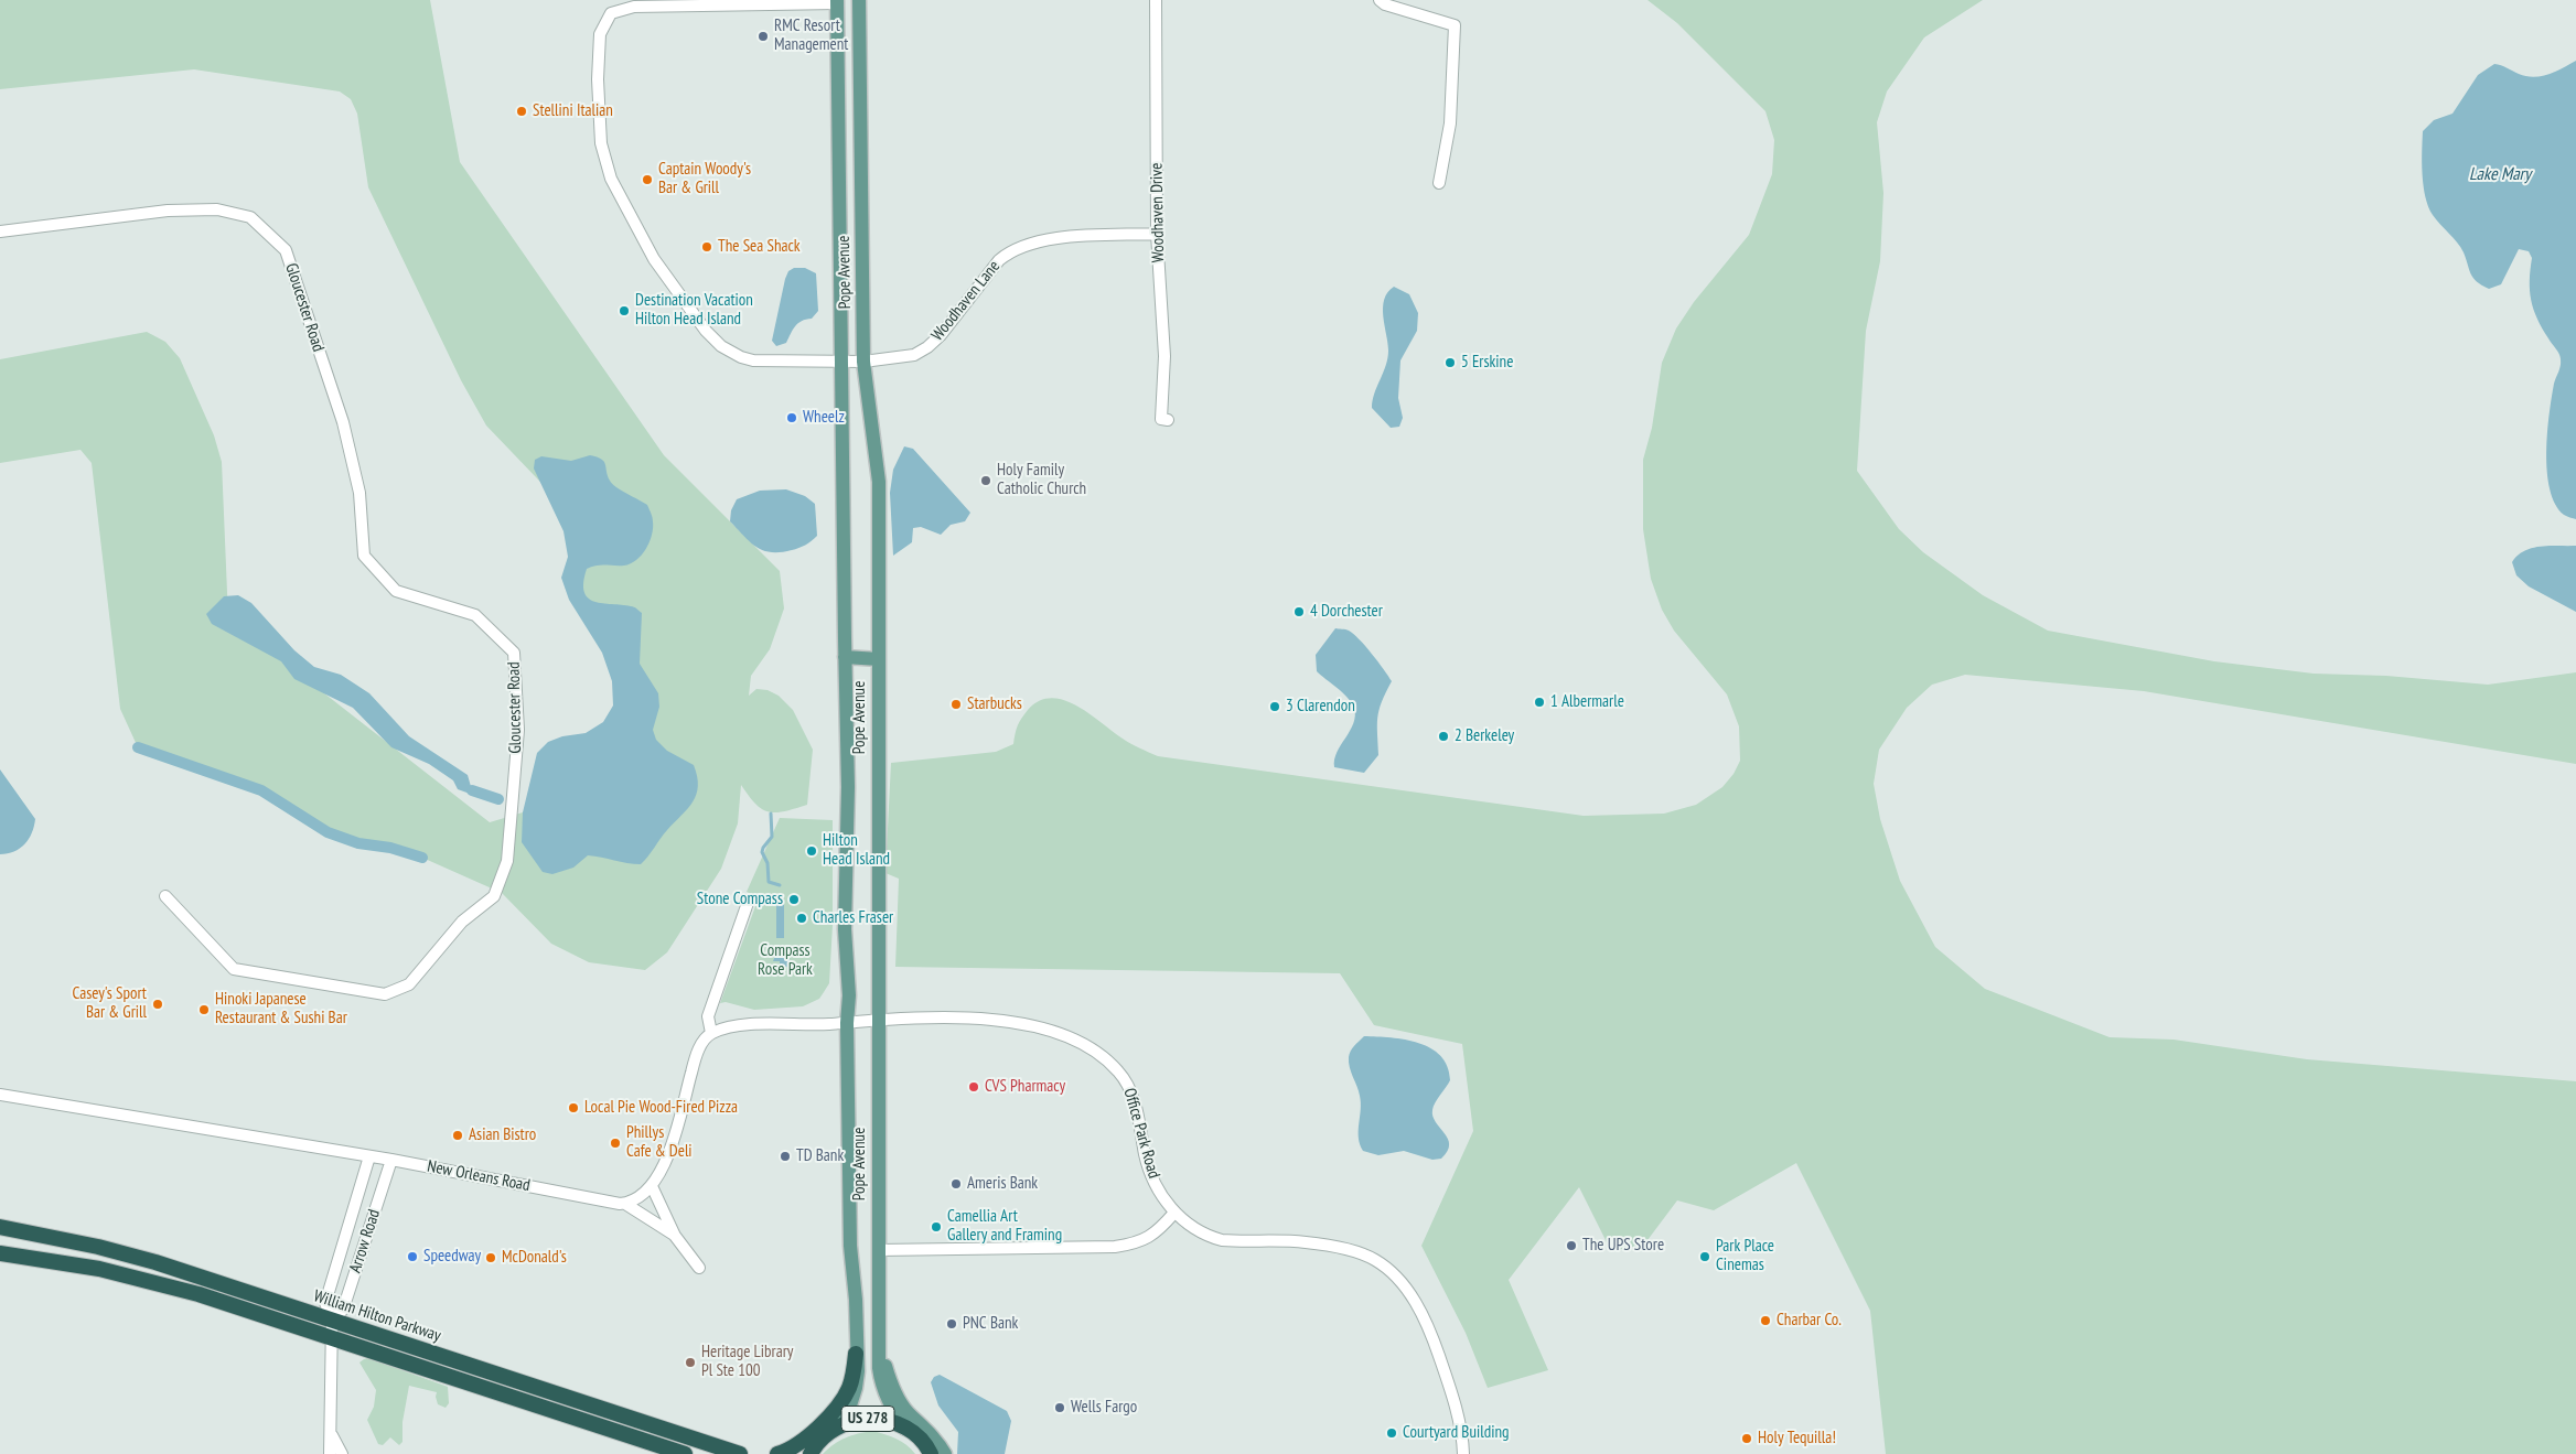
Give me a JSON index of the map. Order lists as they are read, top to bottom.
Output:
{
  "streets": {
    "highway": ["William Hilton Parkway", "US 278"],
    "main road": ["Pope Avenue"],
    "street": [
      "Woodhaven Drive",
      "Woodhaven Lane",
      "Gloucester Road",
      "Office Park Road",
      "New Orleans Road",
      "Arrow Road"
    ]
  },
  "crossings": [
    ["Woodhaven Drive", "Woodhaven Lane"],
    ["Pope Avenue", "Woodhaven Lane"],
    ["Pope Avenue", "Office Park Road"],
    ["Pope Avenue", "US 278"],
    ["New Orleans Road", "Arrow Road"],
    ["Arrow Road", "William Hilton Parkway"]
  ],
  "water": ["Lake Mary"],
  "parks": ["Compass Rose Park"],
  "places": [
    "RMC Resort Management",
    "Stellini Italian",
    "Captain Woody's Bar & Grill",
    "The Sea Shack",
    "Destination Vacation Hilton Head Island",
    "5 Erskine",
    "Wheelz",
    "Holy Family Catholic Church",
    "4 Dorchester",
    "1 Albermarle",
    "Starbucks",
    "3 Clarendon",
    "2 Berkeley",
    "Hilton Head Island",
    "Stone Compass",
    "Charles Fraser",
    "Casey's Sport Bar & Grill",
    "Hinoki Japanese Restaurant & Sushi Bar",
    "CVS Pharmacy",
    "Local Pie Wood-Fired Pizza",
    "Asian Bistro",
    "Phillys Cafe & Deli",
    "TD Bank",
    "Ameris Bank",
    "Camellia Art Gallery and Framing",
    "The UPS Store",
    "Speedway",
    "Park Place Cinemas",
    "McDonald's",
    "Charbar Co.",
    "PNC Bank",
    "Heritage Library Pl Ste 100",
    "Wells Fargo",
    "Courtyard Building",
    "Holy Tequilla!"
  ]
}
